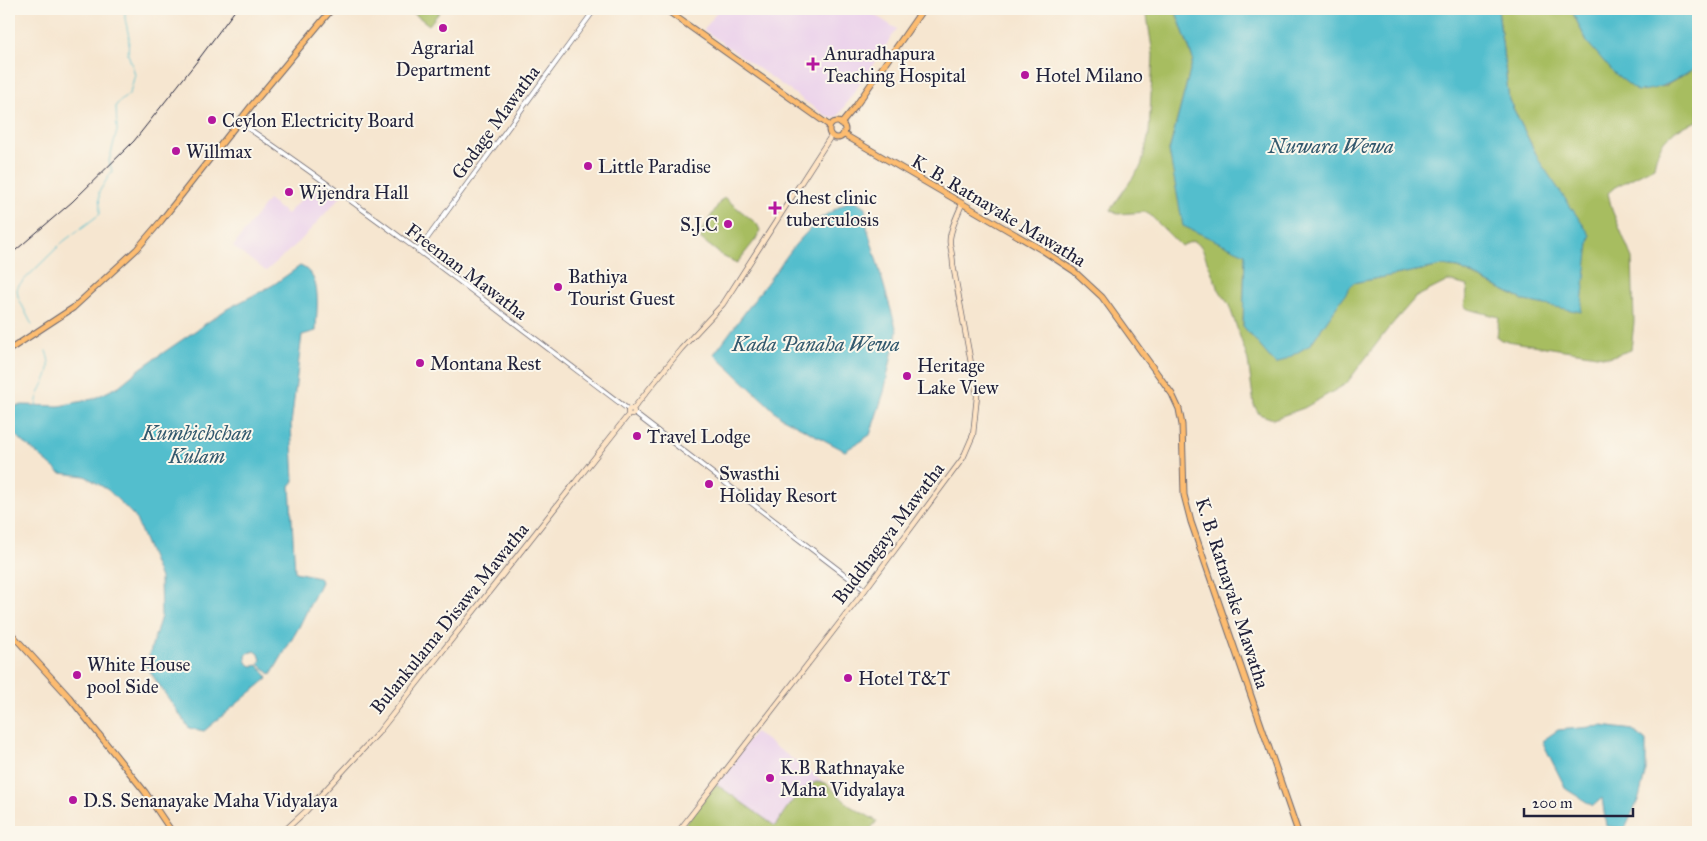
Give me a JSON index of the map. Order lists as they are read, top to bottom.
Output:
{
  "streets": {
    "main road": ["K. B. Ratnayake Mawatha", "Buddhagaya Mawatha", "Bulankulama Disawa Mawatha"],
    "street": ["Godage Mawatha", "Freeman Mawatha"]
  },
  "crossings": [
    ["Godage Mawatha", "Freeman Mawatha"],
    ["K. B. Ratnayake Mawatha", "Buddhagaya Mawatha"],
    ["K. B. Ratnayake Mawatha", "Bulankulama Disawa Mawatha"],
    ["Freeman Mawatha", "Buddhagaya Mawatha"],
    ["Freeman Mawatha", "Bulankulama Disawa Mawatha"]
  ],
  "water": ["Nuwara Wewa", "Kada Panaha Wewa", "Kumbichchan Kulam"],
  "places": {
    "other": [
      "Agrarial Department",
      "Hotel Milano",
      "Ceylon Electricity Board",
      "Willmax",
      "Little Paradise",
      "Wijendra Hall",
      "S.J.C",
      "Bathiya Tourist Guest",
      "Montana Rest",
      "Heritage Lake View",
      "Travel Lodge",
      "Swasthi Holiday Resort",
      "White House pool Side",
      "Hotel T&T",
      "K.B Rathnayake Maha Vidyalaya",
      "D.S. Senanayake Maha Vidyalaya"
    ],
    "health": ["Anuradhapura Teaching Hospital", "Chest clinic tuberculosis"]
  },
  "scale_bar": "200 m"
}
